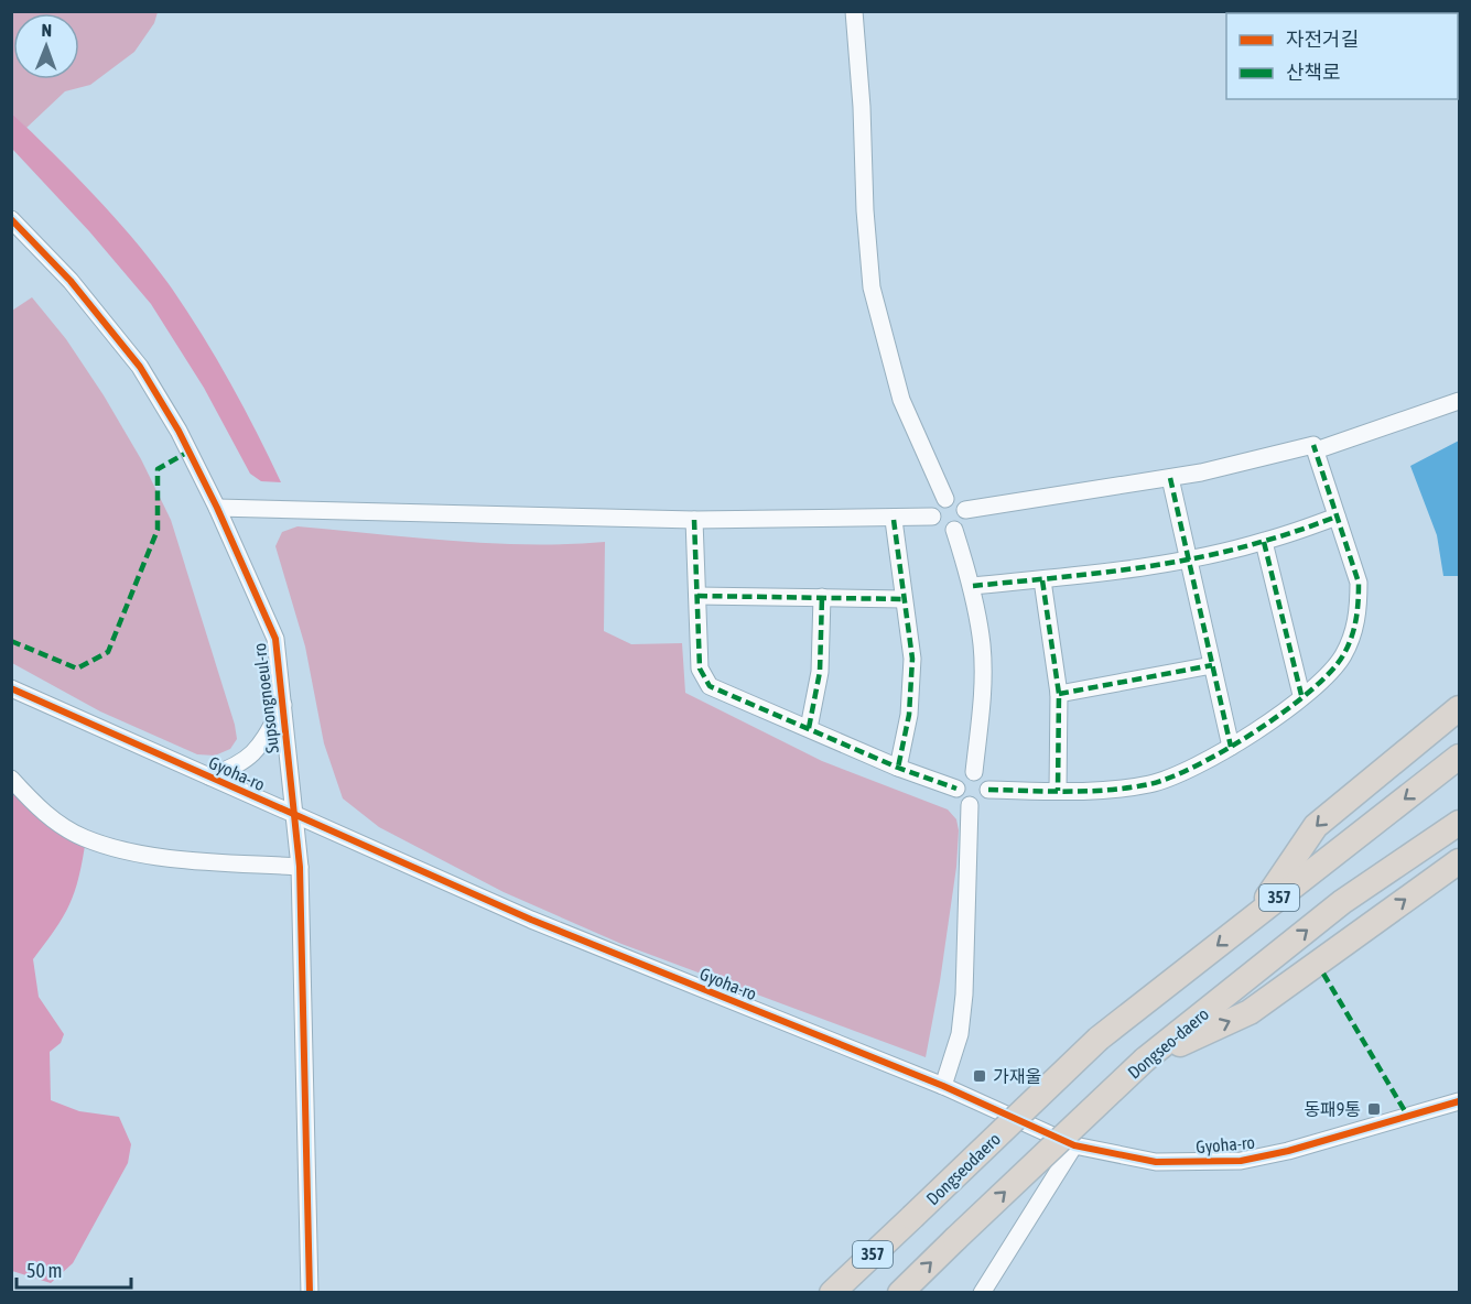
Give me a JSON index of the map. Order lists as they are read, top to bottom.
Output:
{
  "streets": {
    "highway": ["357", "Dongseo-daero", "Dongseodaero"],
    "street": ["Supsongnoeul-ro", "Gyoha-ro"]
  },
  "crossings": [
    ["Supsongnoeul-ro", "Gyoha-ro"],
    ["357", "Dongseodaero"]
  ],
  "places": {
    "transit": ["가재울", "동패9통"]
  },
  "legend": ["자전거길", "산책로"],
  "scale_bar": "50 m",
  "north": "top"
}
